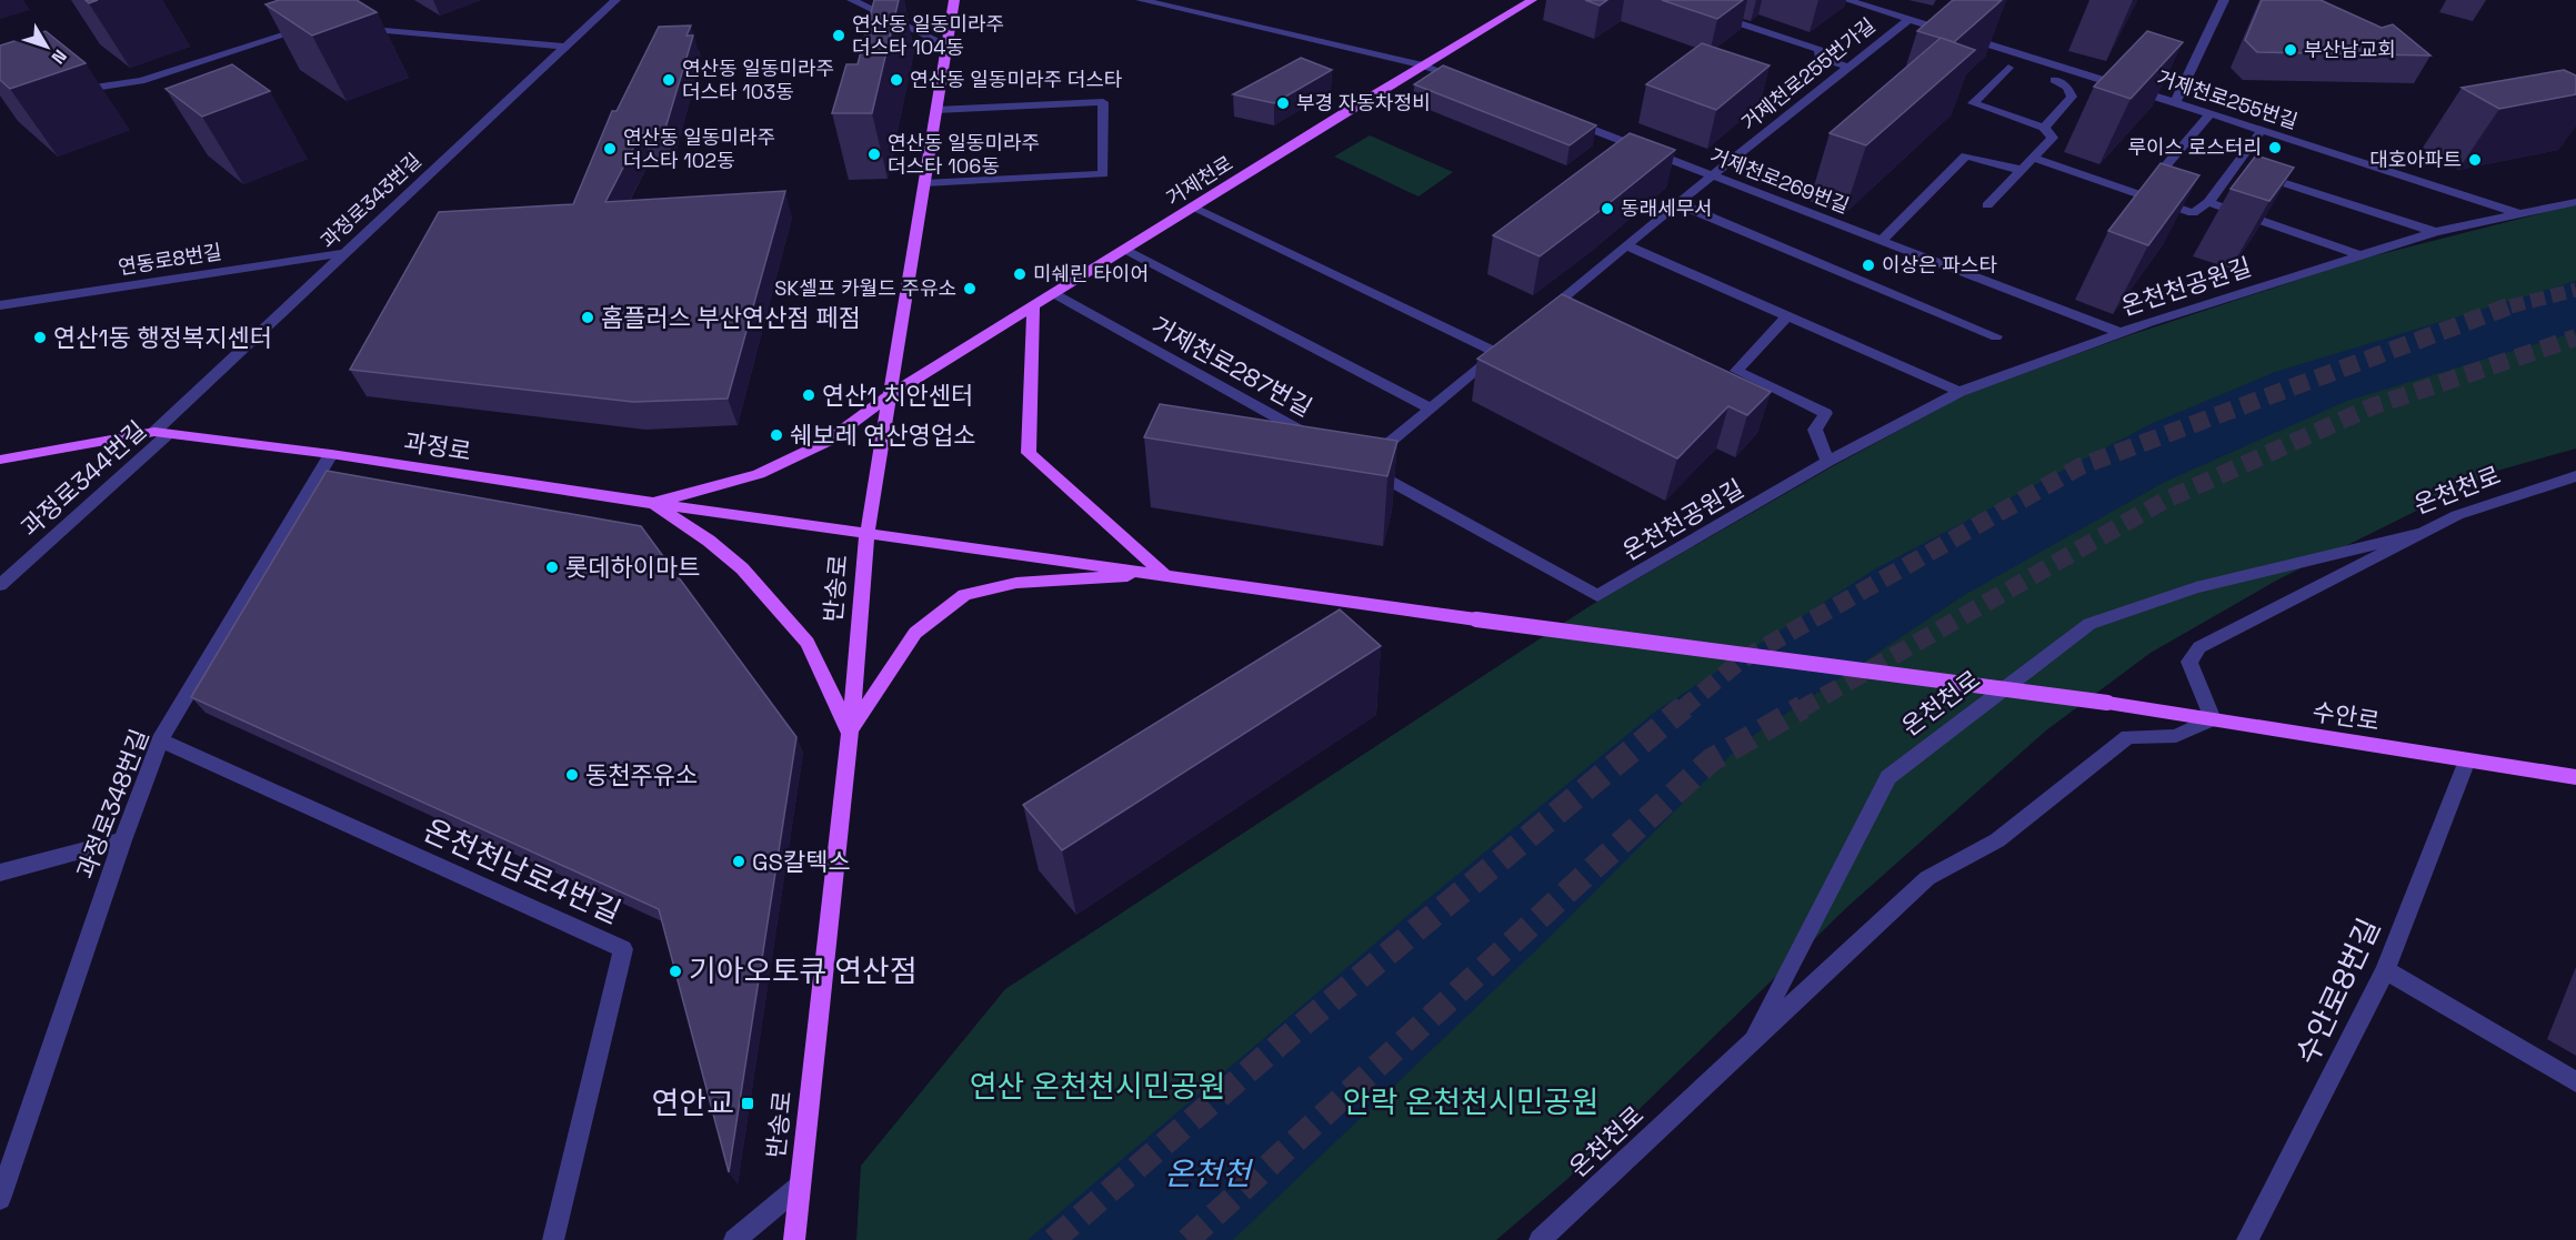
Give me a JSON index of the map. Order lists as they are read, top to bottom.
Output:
{
  "streets": {
    "main road": [
      "거제천로",
      "과정로",
      "반송로",
      "수안로"
    ],
    "street": [
      "거제천로255번가길",
      "거제천로255번길",
      "거제천로269번길",
      "과정로343번길",
      "연동로8번길",
      "온천천공원길",
      "거제천로287번길",
      "과정로344번길",
      "온천천로",
      "과정로348번길",
      "온천천남로4번길",
      "수안로8번길"
    ]
  },
  "crossings": [
    ["거제천로255번가길", "거제천로255번길"],
    ["거제천로255번가길", "거제천로269번길"],
    ["거제천로255번길", "온천천공원길"],
    ["거제천로", "거제천로287번길"],
    ["거제천로", "과정로"],
    ["거제천로", "반송로"],
    ["거제천로269번길", "온천천공원길"],
    ["과정로343번길", "연동로8번길"],
    ["과정로343번길", "과정로"],
    ["과정로343번길", "과정로344번길"],
    ["과정로", "과정로344번길"],
    ["과정로", "반송로"],
    ["과정로", "수안로"],
    ["과정로", "과정로348번길"],
    ["수안로", "수안로8번길"],
    ["과정로348번길", "온천천남로4번길"]
  ],
  "water": ["온천천"],
  "parks": ["연산 온천천시민공원", "안락 온천천시민공원"],
  "places": {
    "other": [
      "연산동 일동미라주 더스타 104동",
      "부산남교회",
      "연산동 일동미라주 더스타 103동",
      "연산동 일동미라주 더스타",
      "부경 자동차정비",
      "루이스 로스터리",
      "연산동 일동미라주 더스타 102동",
      "연산동 일동미라주 더스타 106동",
      "대호아파트",
      "동래세무서",
      "이상은 파스타",
      "미쉐린 타이어",
      "SK셀프 카월드 주유소",
      "홈플러스 부산연산점 페점",
      "연산1동 행정복지센터",
      "연산1 치안센터",
      "쉐보레 연산영업소",
      "롯데하이마트",
      "동천주유소",
      "GS칼텍스",
      "기아오토큐 연산점"
    ],
    "transit": ["연안교"]
  },
  "north": "bottom right"
}
